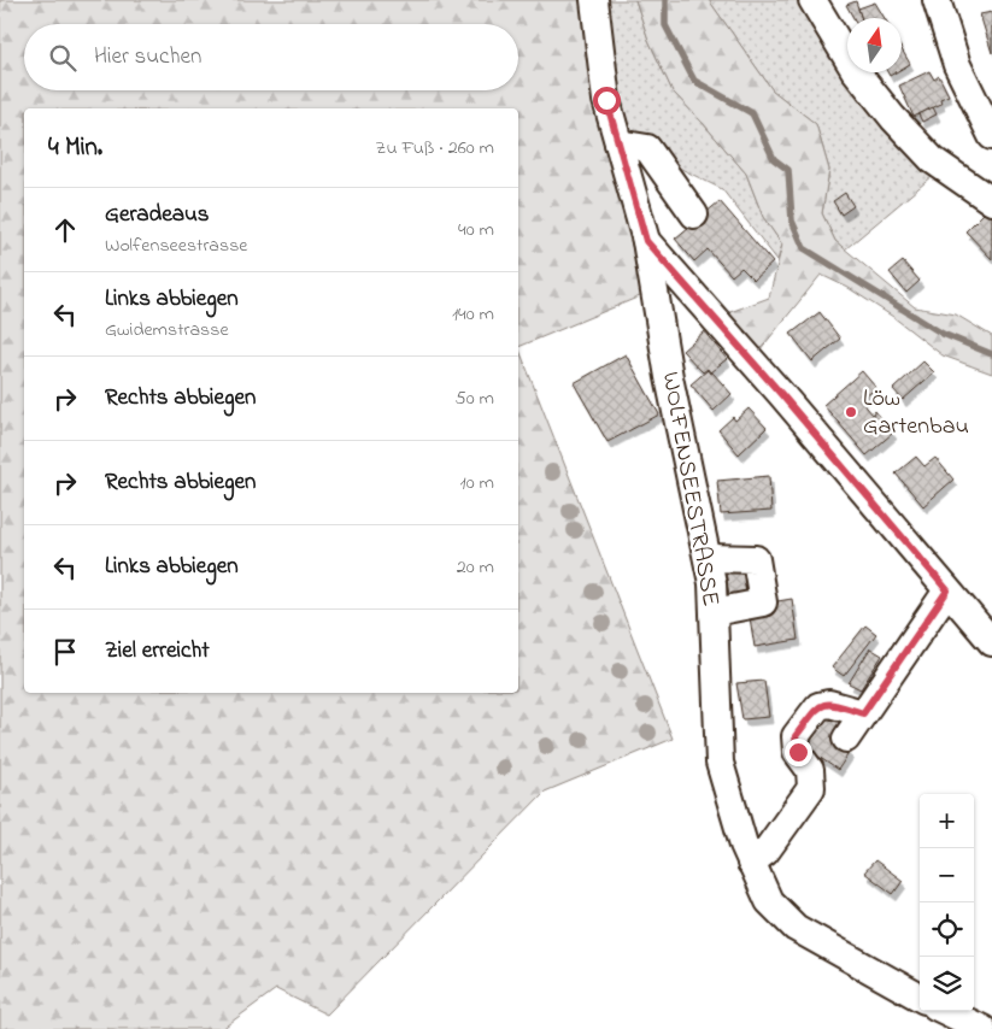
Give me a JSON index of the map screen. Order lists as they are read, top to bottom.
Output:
{
  "streets": {
    "street": ["WOLFENSEESTRASSE"]
  },
  "places": ["Löw Gartenbau"],
  "north": "top",
  "page": {
    "search": "Hier suchen",
    "heading": ["4 Min.", "Zu Fuß · 260 m"],
    "list": [
      ["Geradeaus", "Wolfenseestrasse", "40 m"],
      ["Links abbiegen", "Gwidemstrasse", "140 m"],
      ["Rechts abbiegen", "50 m"],
      ["Rechts abbiegen", "10 m"],
      ["Links abbiegen", "20 m"],
      "Ziel erreicht"
    ],
    "map_buttons": ["+", "−"]
  }
}
